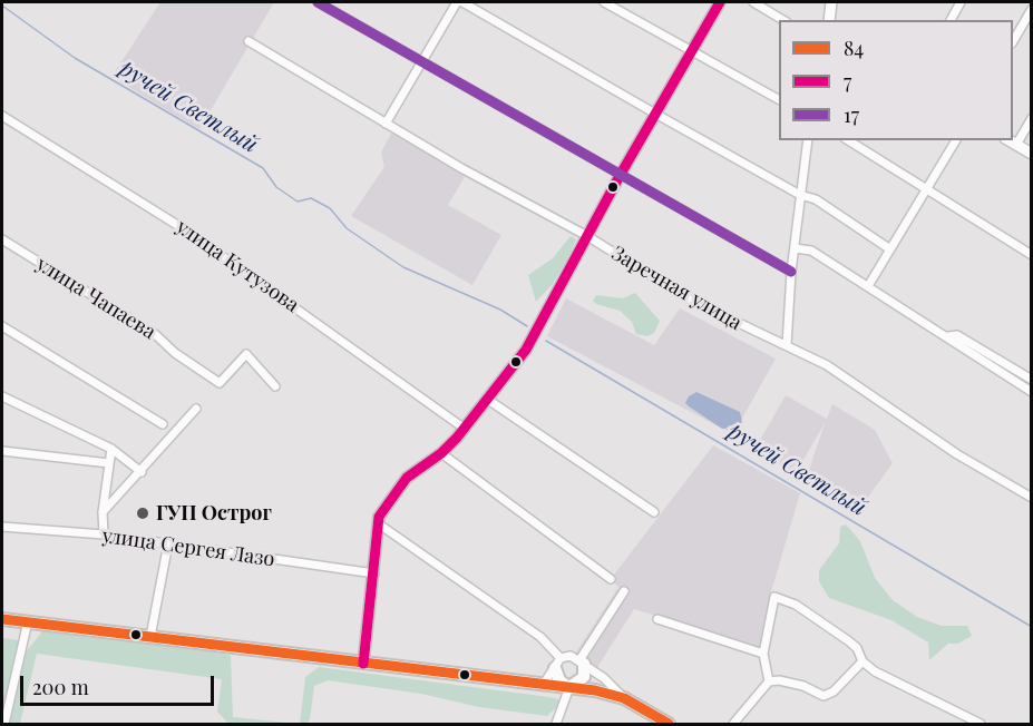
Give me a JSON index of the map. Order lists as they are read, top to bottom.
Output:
{
  "streets": {
    "street": [
      "улица Кутузова",
      "Заречная улица",
      "улица Чапаева",
      "улица Сергея Лазо"
    ]
  },
  "water": ["ручей Светлый"],
  "places": ["ГУП Острог"],
  "lines": ["transit line 7", "transit line 17", "transit line 84"],
  "legend": ["84", "7", "17"],
  "scale_bar": "200 m"
}
